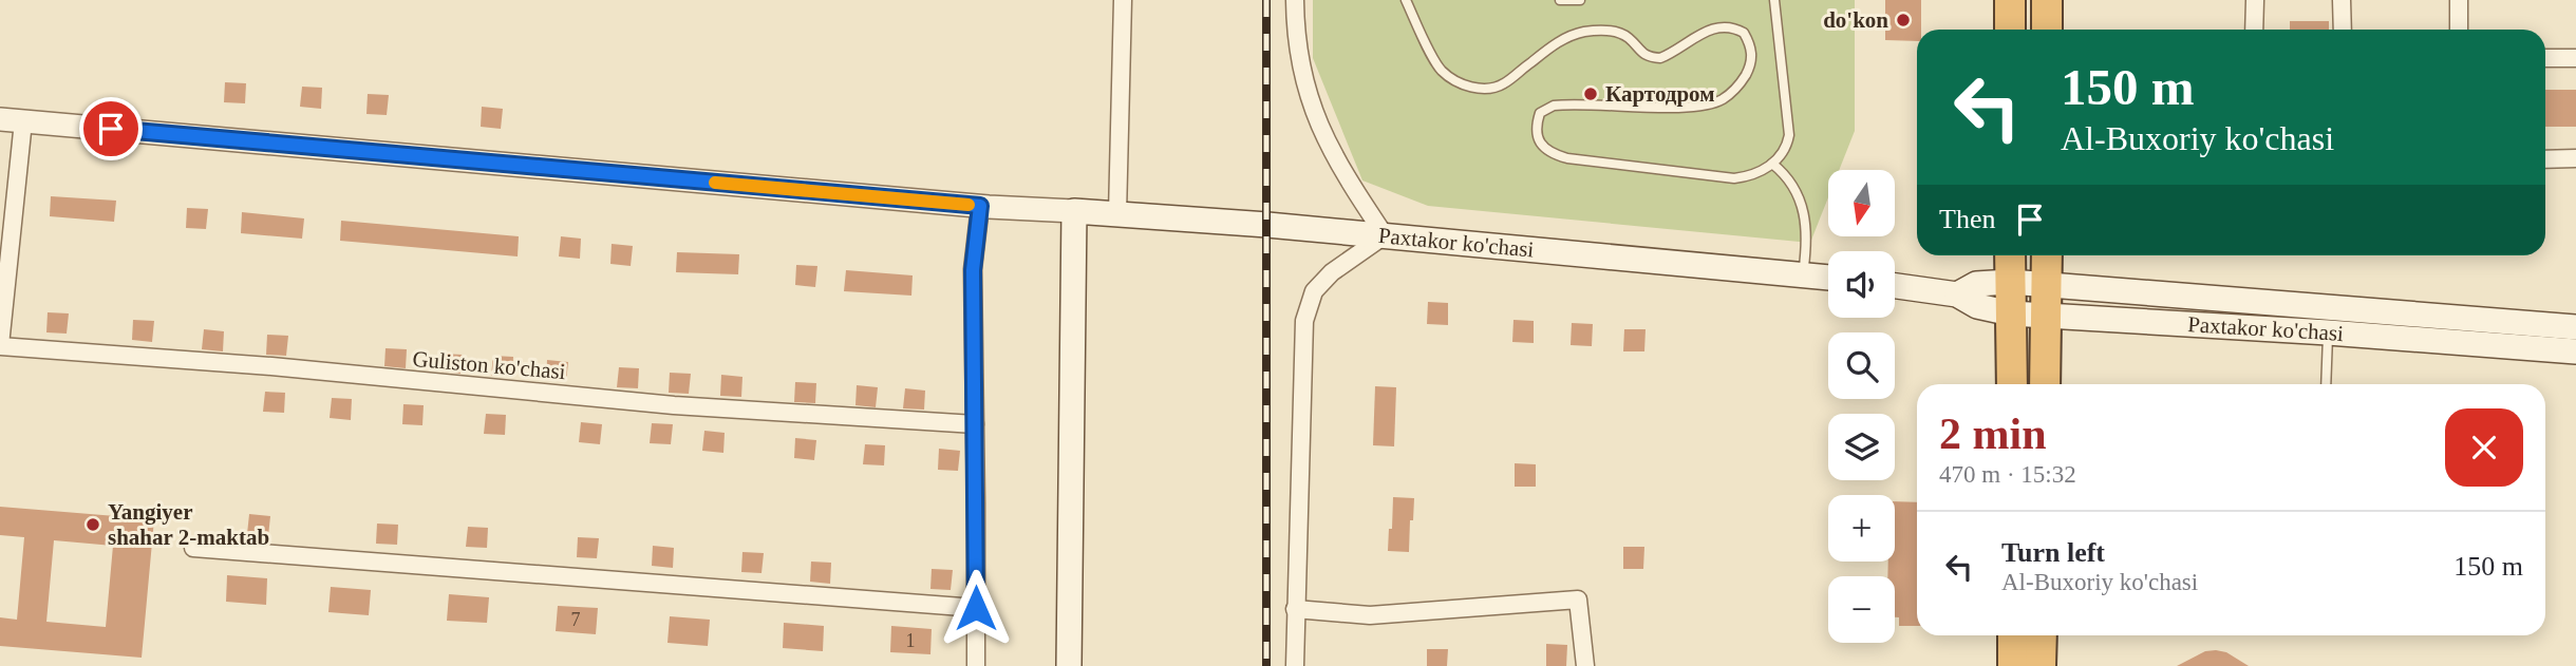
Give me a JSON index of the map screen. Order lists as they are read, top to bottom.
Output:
{
  "streets": {
    "main road": ["Paxtakor ko'chasi"],
    "street": ["Guliston ko'chasi"]
  },
  "places": ["do'kon", "Картодром", "Yangiyer shahar 2-maktab"],
  "house_numbers": ["7", "1"],
  "north": "bottom",
  "page": {
    "turn": ["150 m", "Al-Buxoriy ko'chasi"],
    "map_buttons": ["+", "−"],
    "then": "Then",
    "heading": ["2 min", "470 m · 15:32"],
    "list": [
      {
        "name": "Turn left",
        "note": "Al-Buxoriy ko'chasi",
        "value": "150 m"
      }
    ]
  }
}
